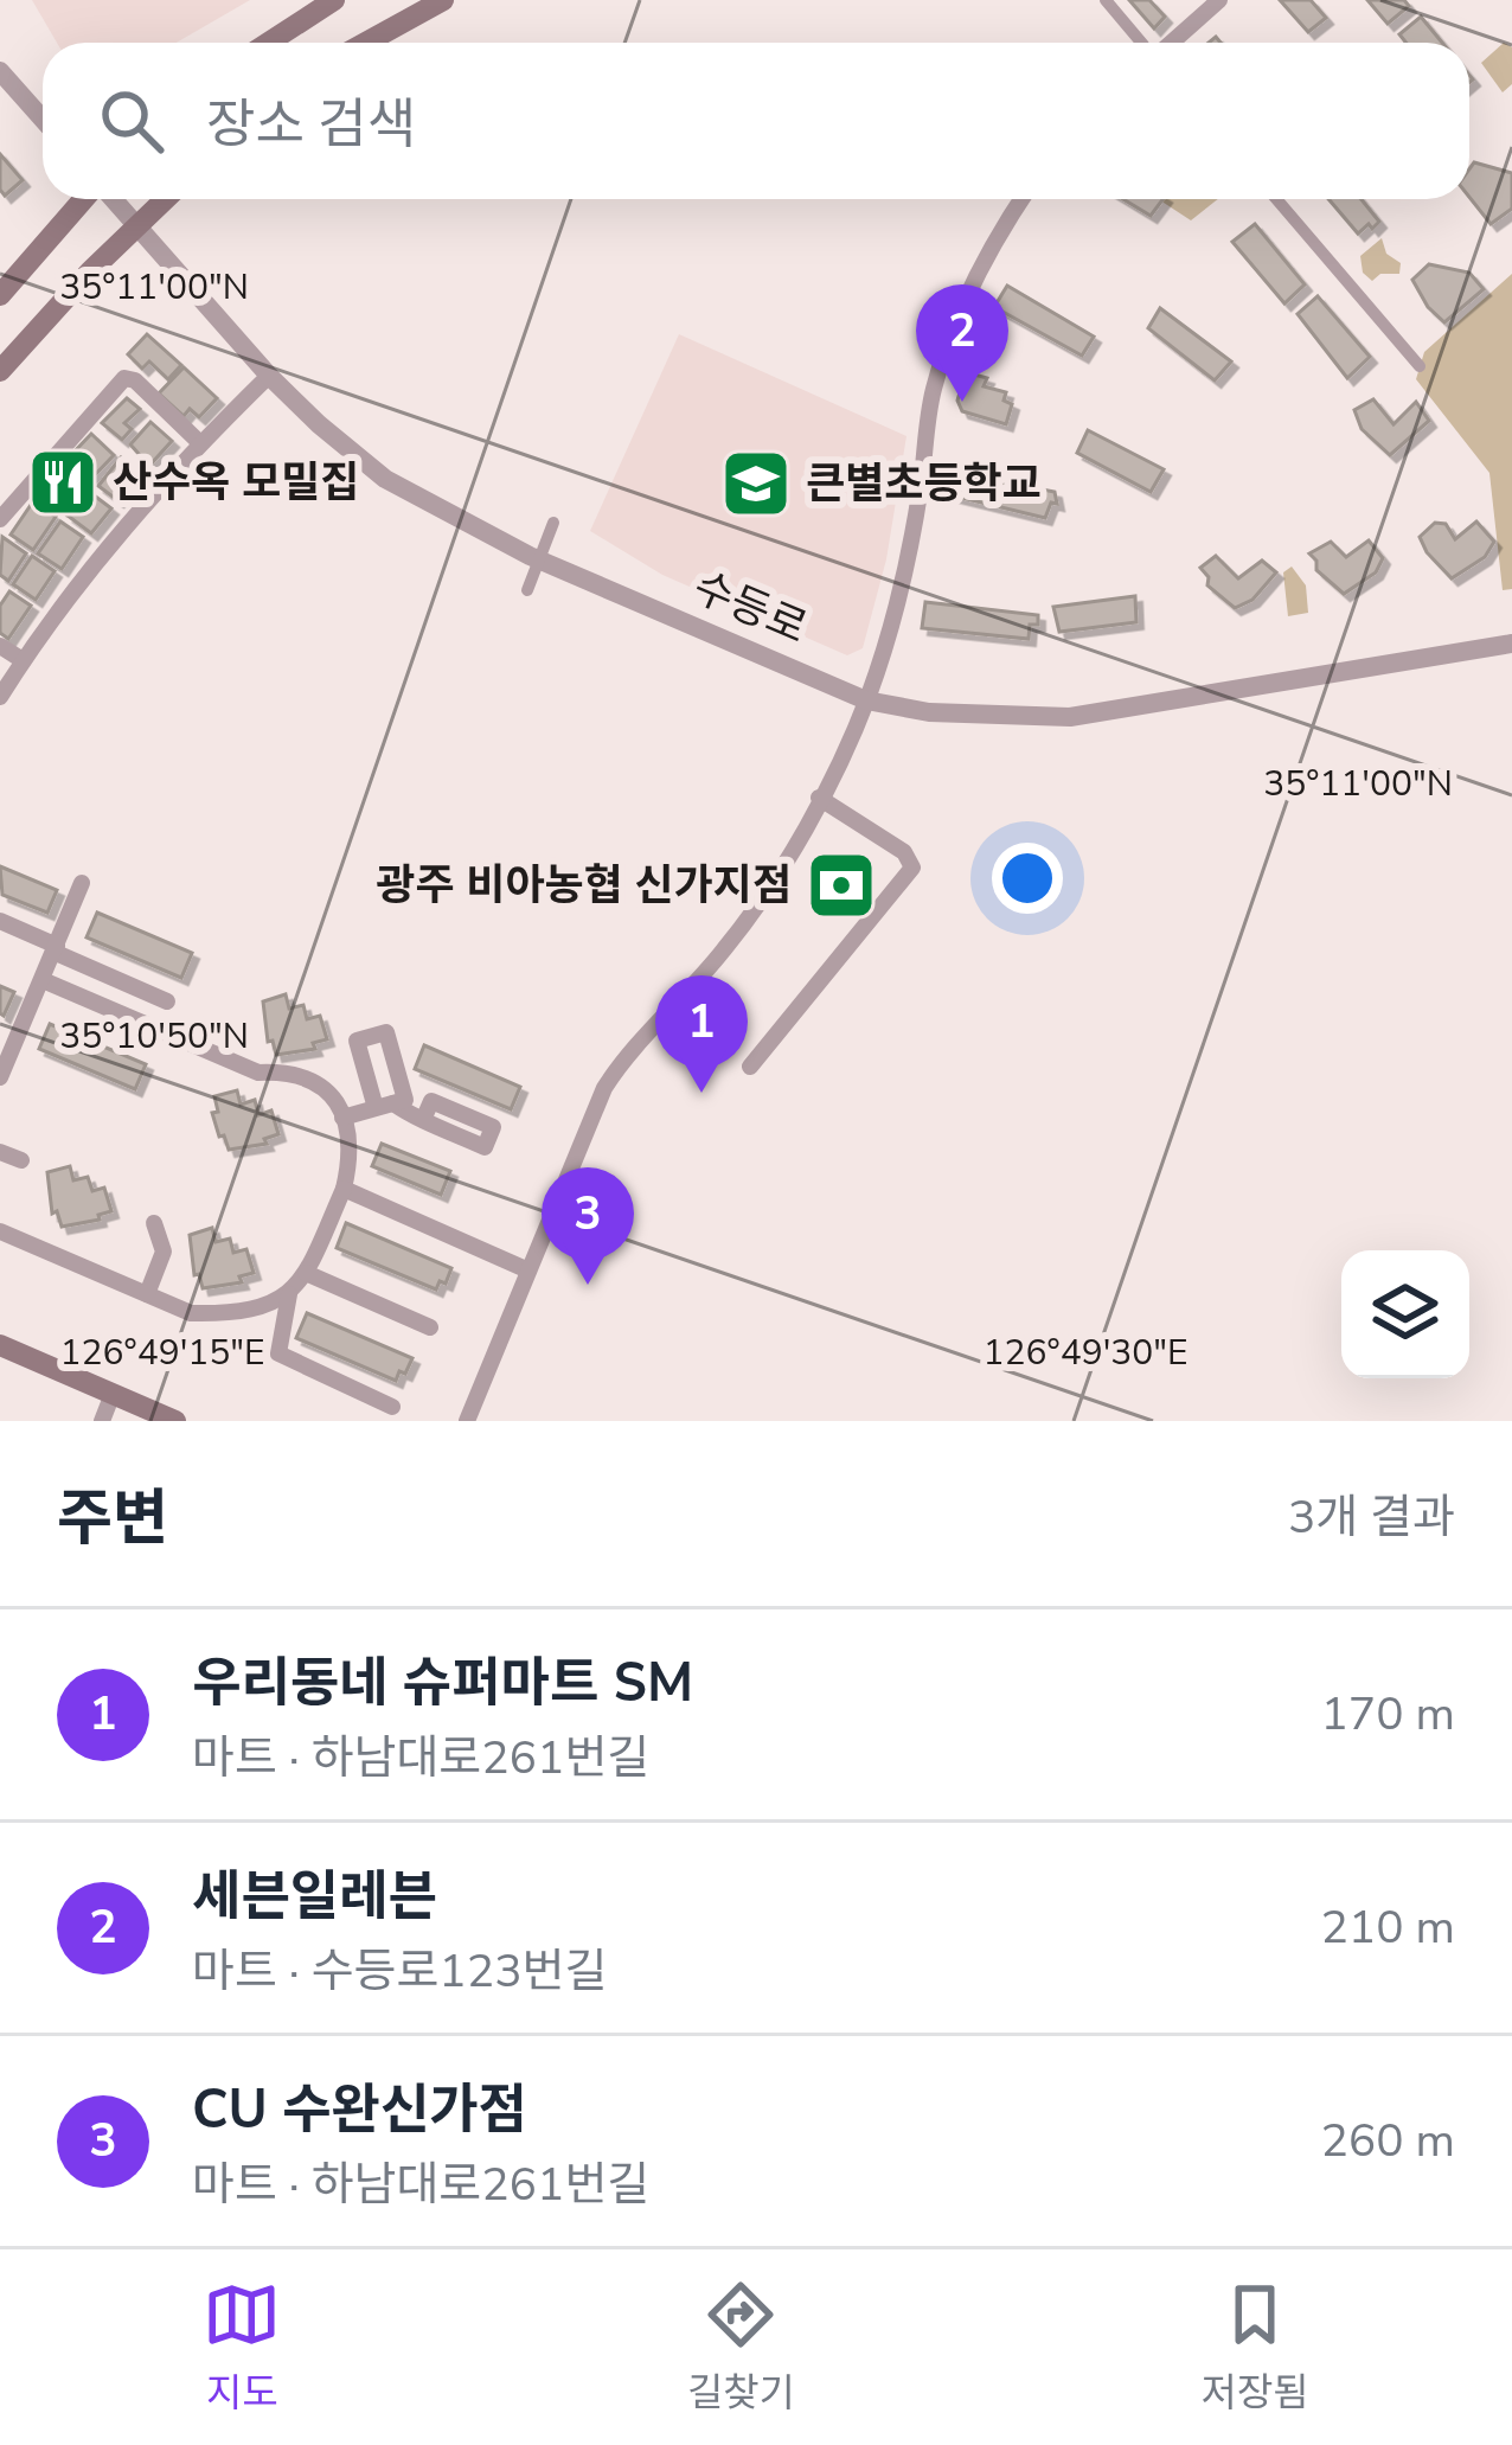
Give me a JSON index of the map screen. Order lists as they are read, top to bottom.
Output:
{
  "streets": {
    "street": ["수등로"]
  },
  "places": {
    "restaurant": ["산수옥 모밀집"],
    "school or university": ["큰별초등학교"],
    "bank": ["광주 비아농협 신가지점"]
  },
  "page": {
    "search": "장소 검색",
    "pins": ["2", "1", "3"],
    "heading": ["주변", "3개 결과"],
    "list": [
      {
        "mark": "1",
        "name": "우리동네 슈퍼마트 SM",
        "note": "마트 · 하남대로261번길",
        "value": "170 m"
      },
      {
        "mark": "2",
        "name": "세븐일레븐",
        "note": "마트 · 수등로123번길",
        "value": "210 m"
      },
      {
        "mark": "3",
        "name": "CU 수완신가점",
        "note": "마트 · 하남대로261번길",
        "value": "260 m"
      }
    ],
    "nav": ["지도", "길찾기", "저장됨"]
  },
  "coordinates": [
    "35°11'00\"N",
    "35°10'50\"N",
    "126°49'15\"E",
    "126°49'30\"E"
  ]
}
